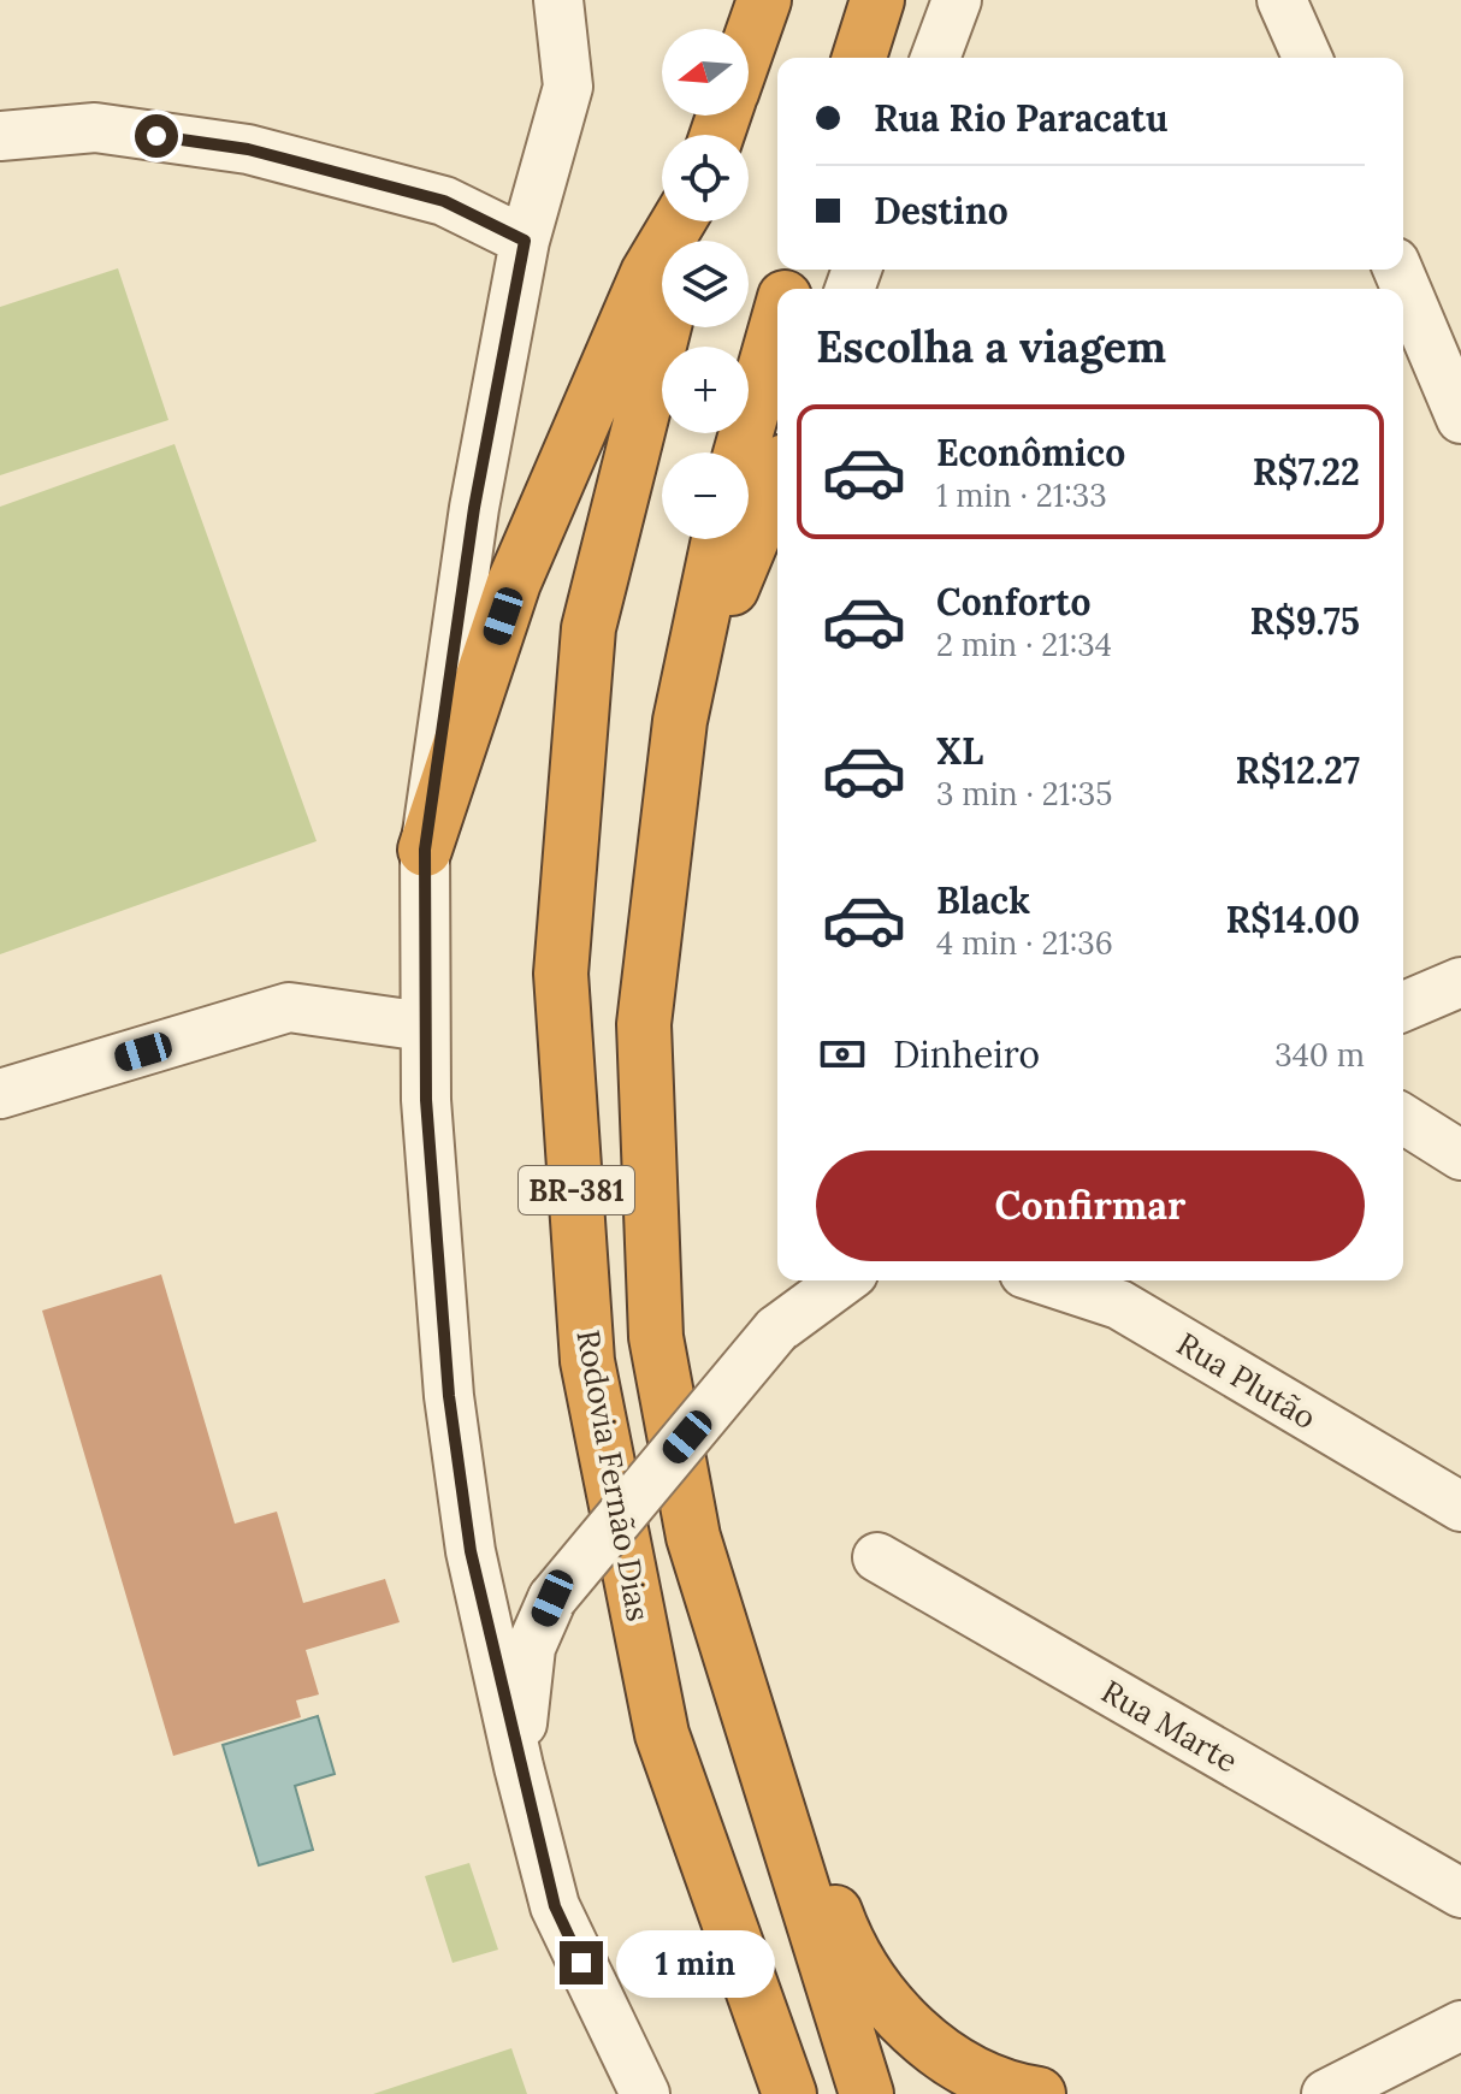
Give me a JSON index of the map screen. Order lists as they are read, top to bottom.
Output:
{
  "streets": {
    "highway": ["BR-381", "Rodovia Fernão Dias"],
    "street": ["Rua Plutão", "Rua Marte"]
  },
  "north": "left",
  "page": {
    "map_buttons": ["+", "−"],
    "banner": ["Rua Rio Paracatu", "Destino"],
    "heading": "Escolha a viagem",
    "list": [
      {
        "name": "Econômico",
        "note": "1 min · 21:33",
        "value": "R$7.22"
      },
      {
        "name": "Conforto",
        "note": "2 min · 21:34",
        "value": "R$9.75"
      },
      {
        "name": "XL",
        "note": "3 min · 21:35",
        "value": "R$12.27"
      },
      {
        "name": "Black",
        "note": "4 min · 21:36",
        "value": "R$14.00"
      }
    ],
    "pay": ["Dinheiro", "340 m"],
    "buttons": "Confirmar",
    "bubble": "1 min"
  }
}
